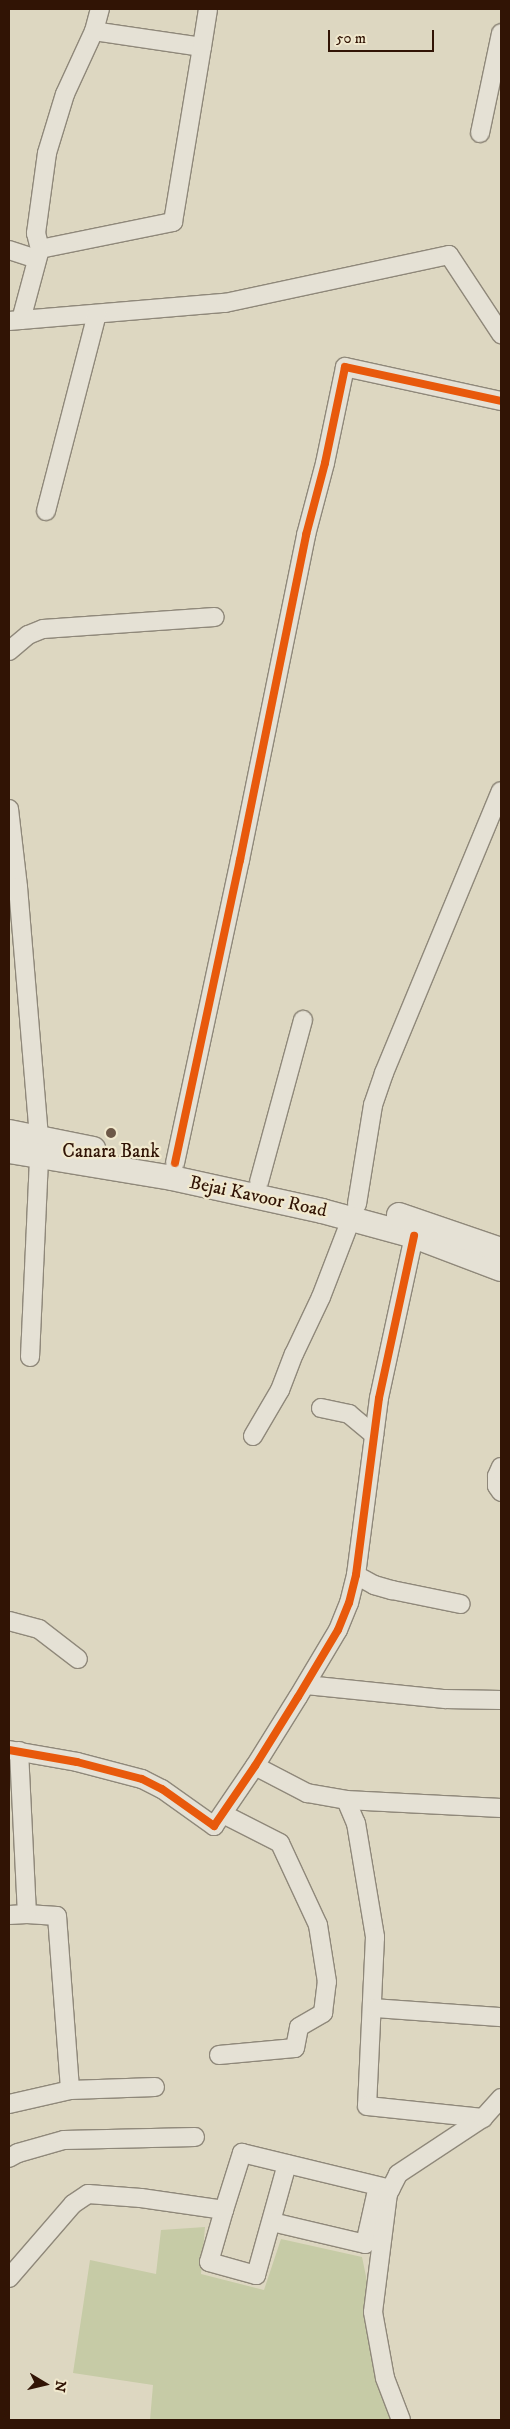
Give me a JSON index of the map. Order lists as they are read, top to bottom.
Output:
{
  "streets": {
    "main road": ["Bejai Kavoor Road"]
  },
  "places": ["Canara Bank"],
  "scale_bar": "50 m",
  "north": "right"
}
